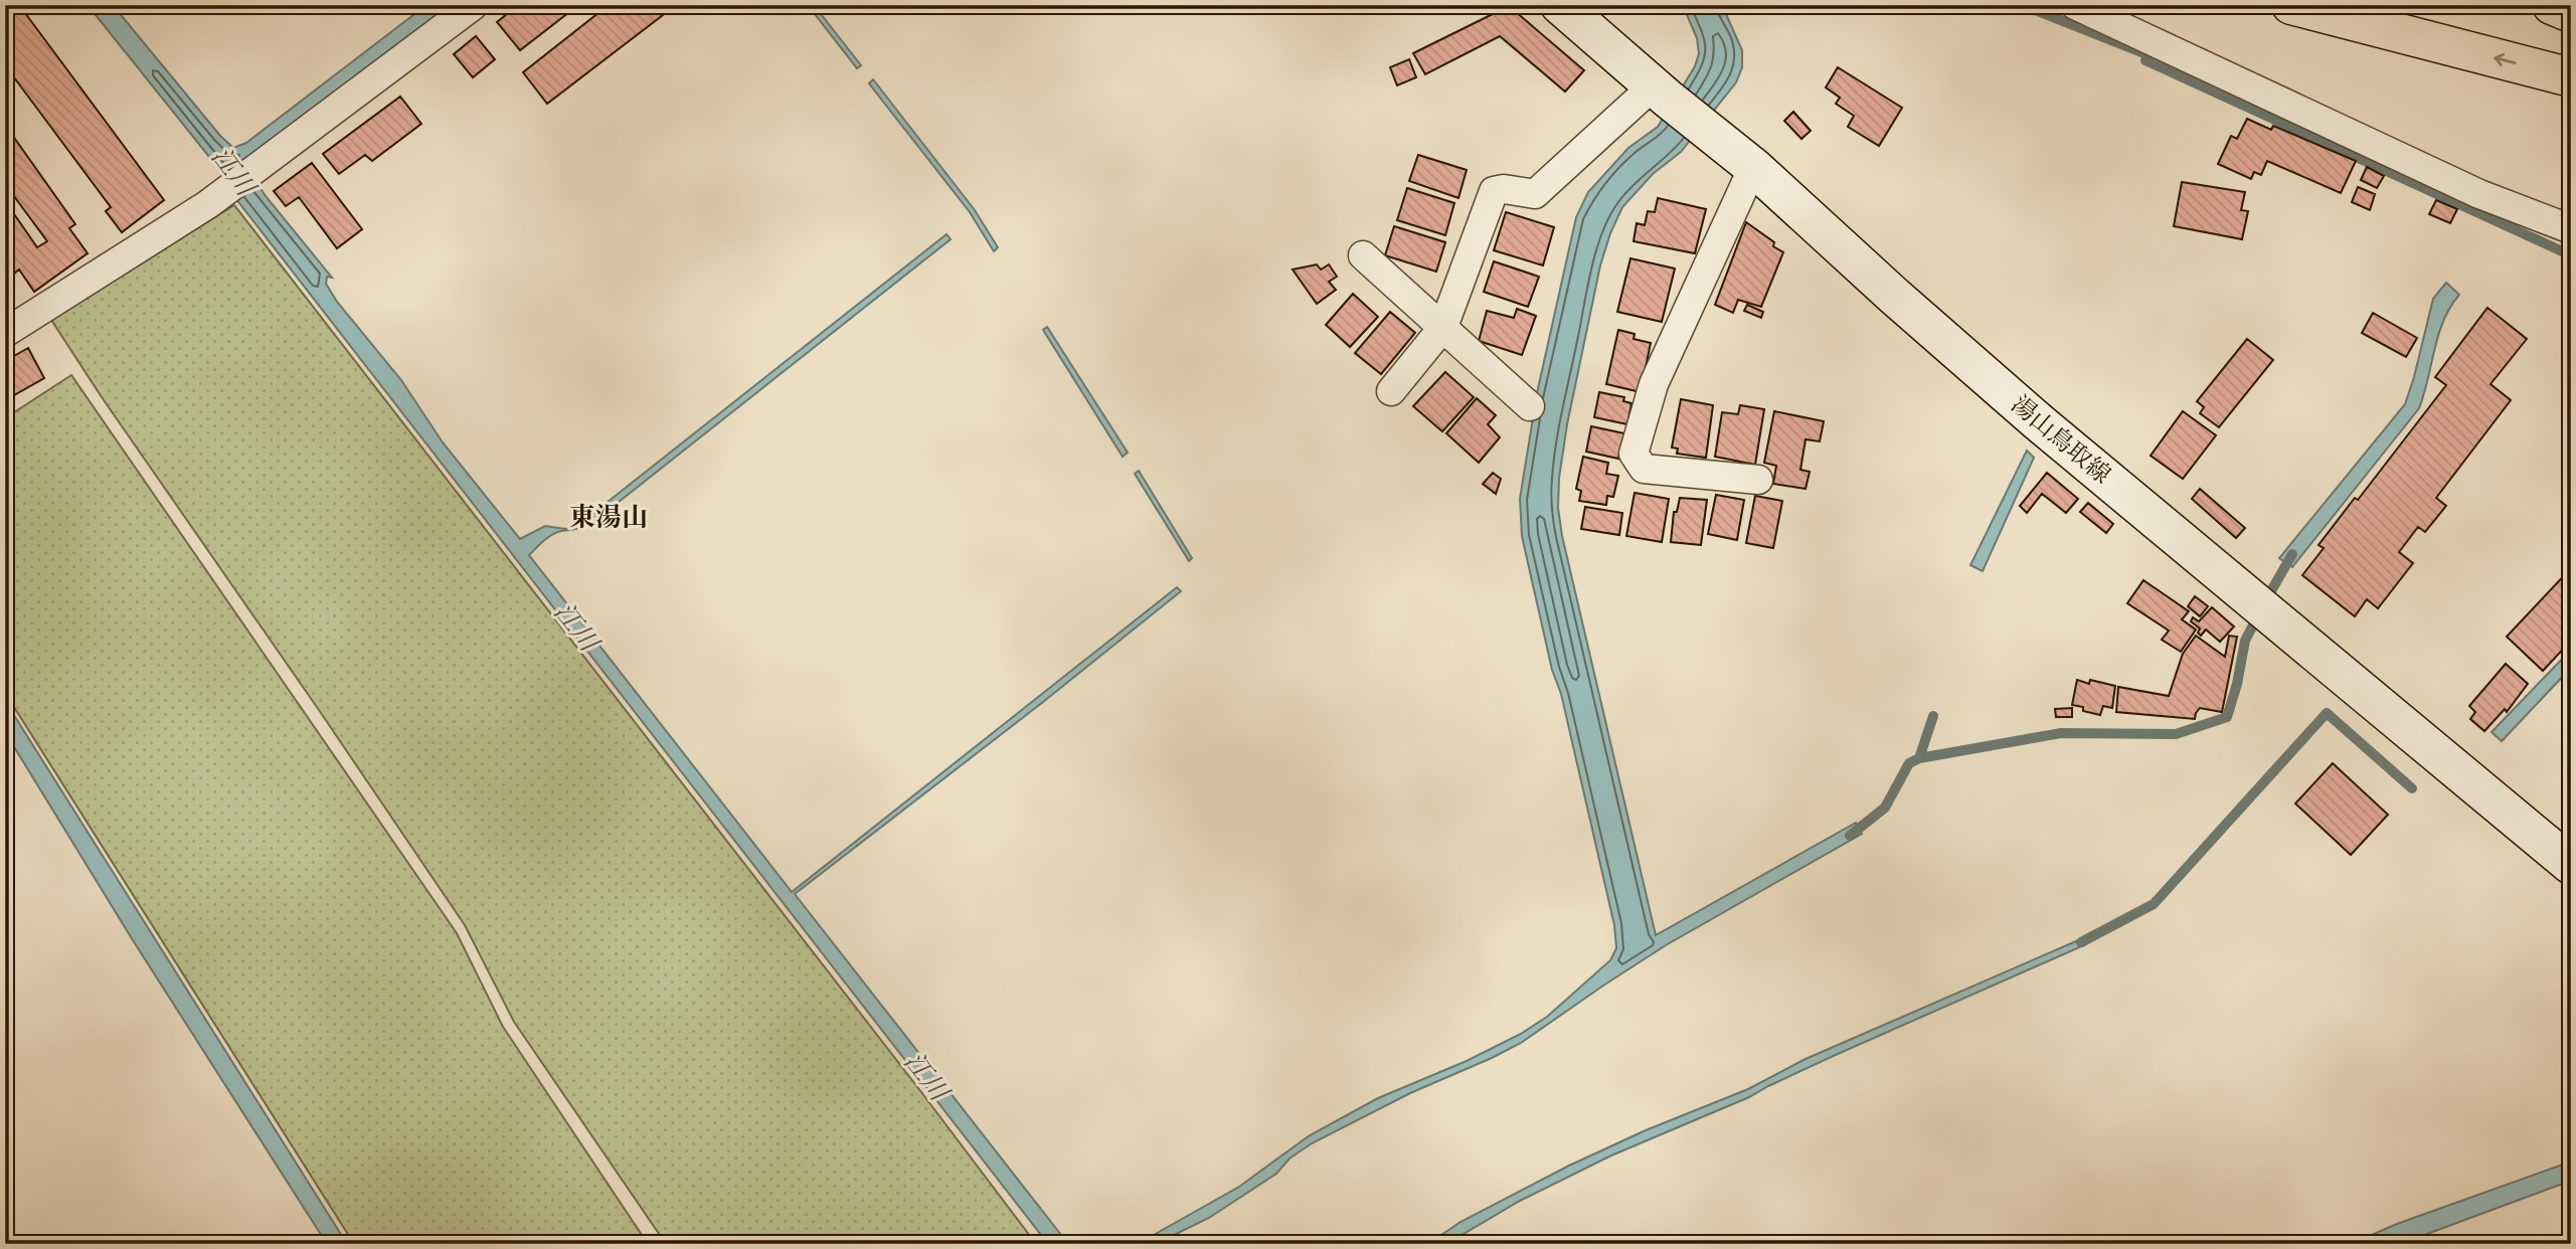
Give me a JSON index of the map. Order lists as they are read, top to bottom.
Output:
{
  "streets": {
    "main road": ["湯山鳥取線"]
  },
  "districts": ["東湯山"],
  "water": ["江川"]
}
